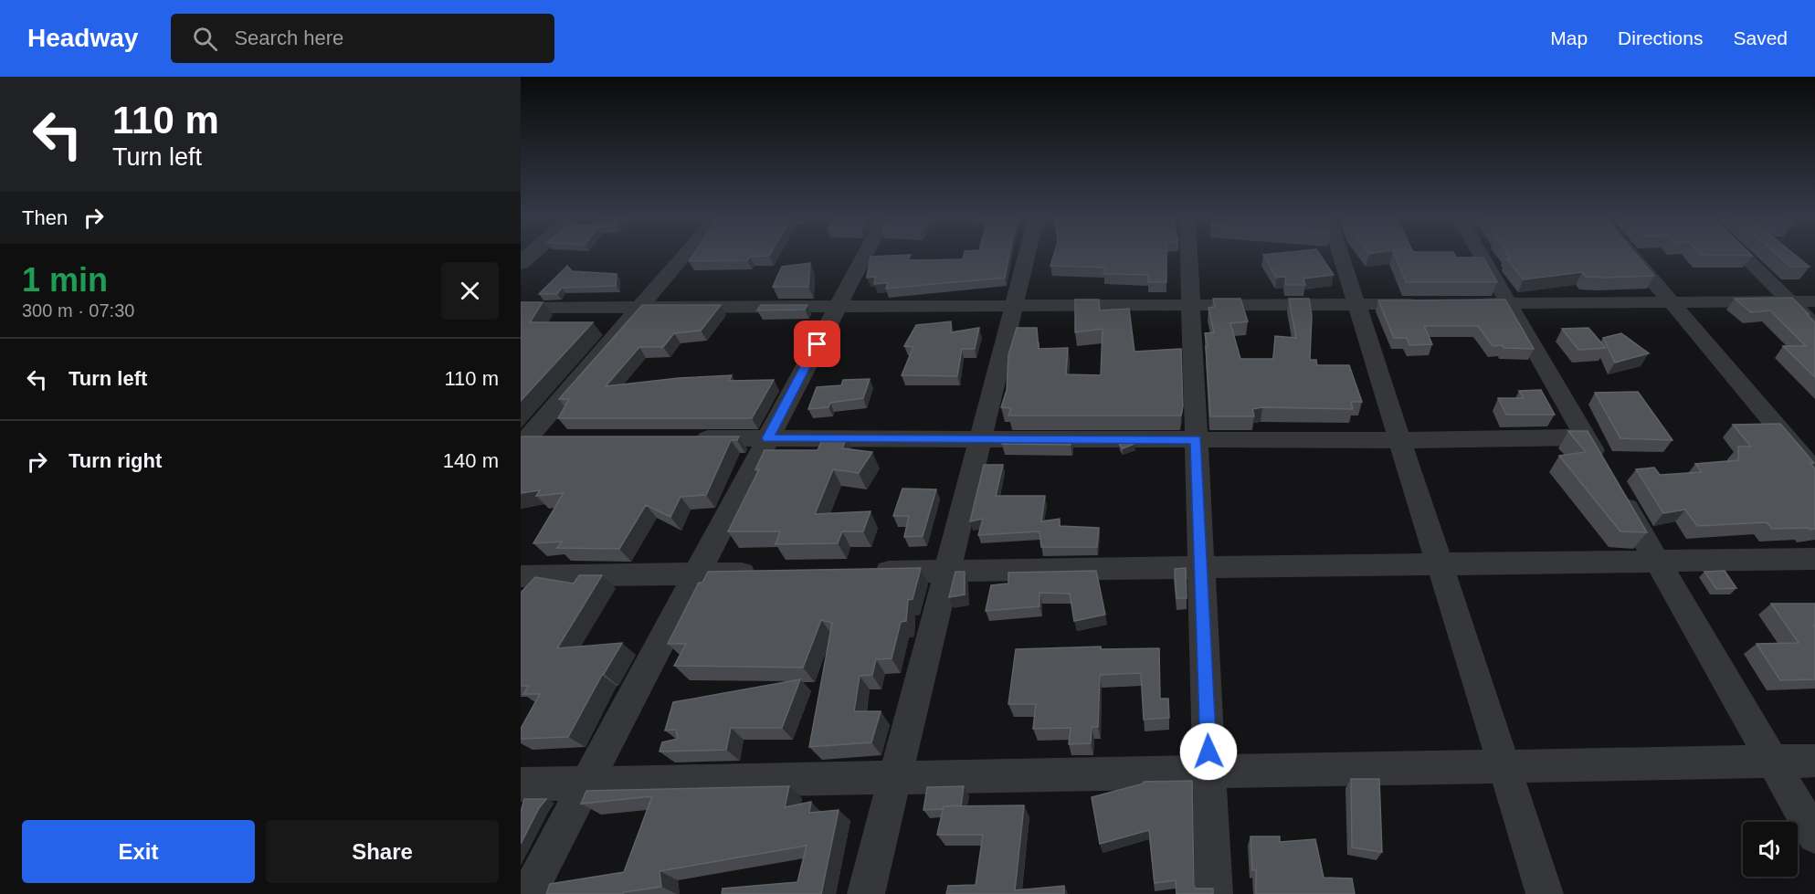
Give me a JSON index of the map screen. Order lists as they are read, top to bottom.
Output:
{
  "page": {
    "header": "Headway",
    "search": "Search here",
    "nav": ["Map", "Directions", "Saved"],
    "turn": ["110 m", "Turn left"],
    "then": "Then",
    "heading": ["1 min", "300 m · 07:30"],
    "list": [
      {
        "name": "Turn left",
        "value": "110 m"
      },
      {
        "name": "Turn right",
        "value": "140 m"
      }
    ],
    "buttons": ["Exit", "Share"]
  }
}
